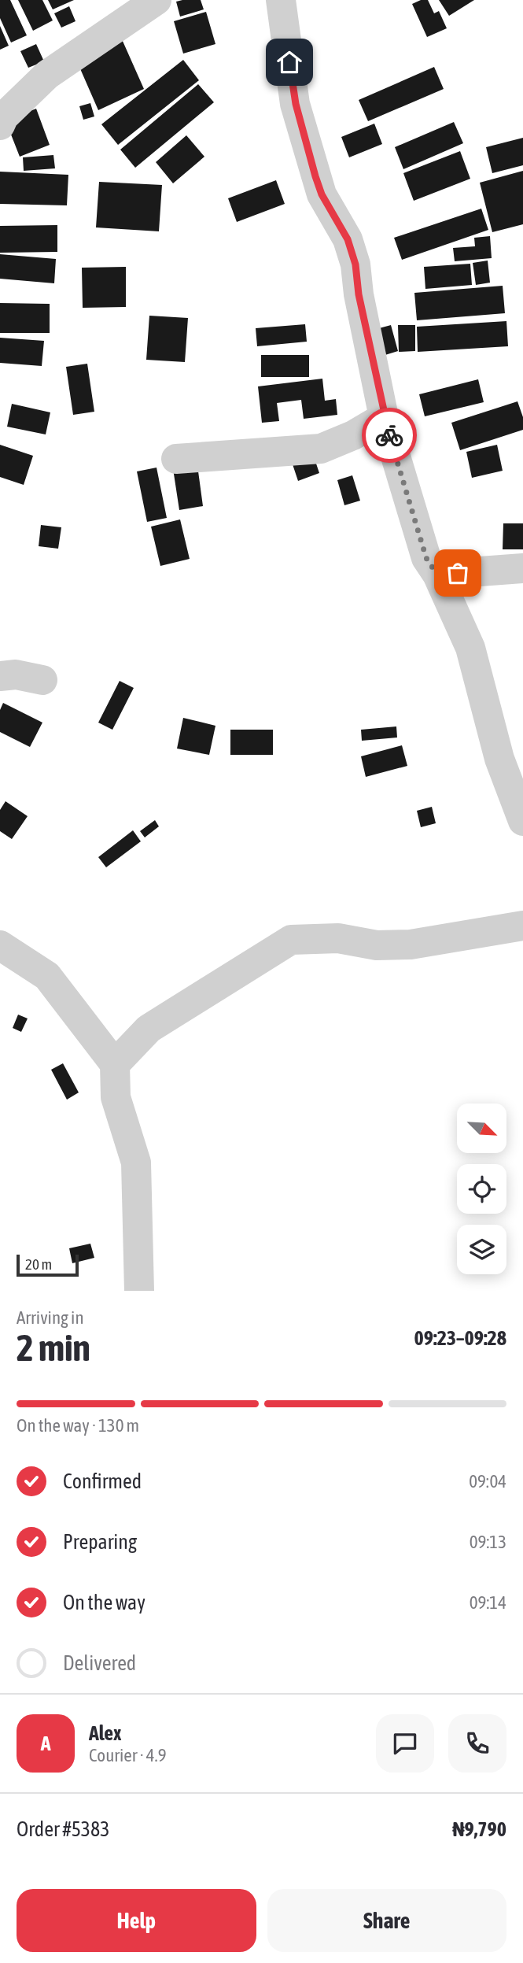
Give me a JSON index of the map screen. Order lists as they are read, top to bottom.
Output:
{
  "scale_bar": "20 m",
  "north": "bottom right",
  "page": {
    "scale": "20 m",
    "heading": ["2 min", "Arriving in", "09:23–09:28"],
    "panel": [
      "Alex",
      "Courier · 4.9",
      "Order #5383",
      "₦9,790"
    ],
    "bar": "On the way · 130 m",
    "list": [
      ["Confirmed", "09:04"],
      ["Preparing", "09:13"],
      ["On the way", "09:14"],
      "Delivered"
    ],
    "round": "A",
    "buttons": ["Help", "Share"]
  }
}
